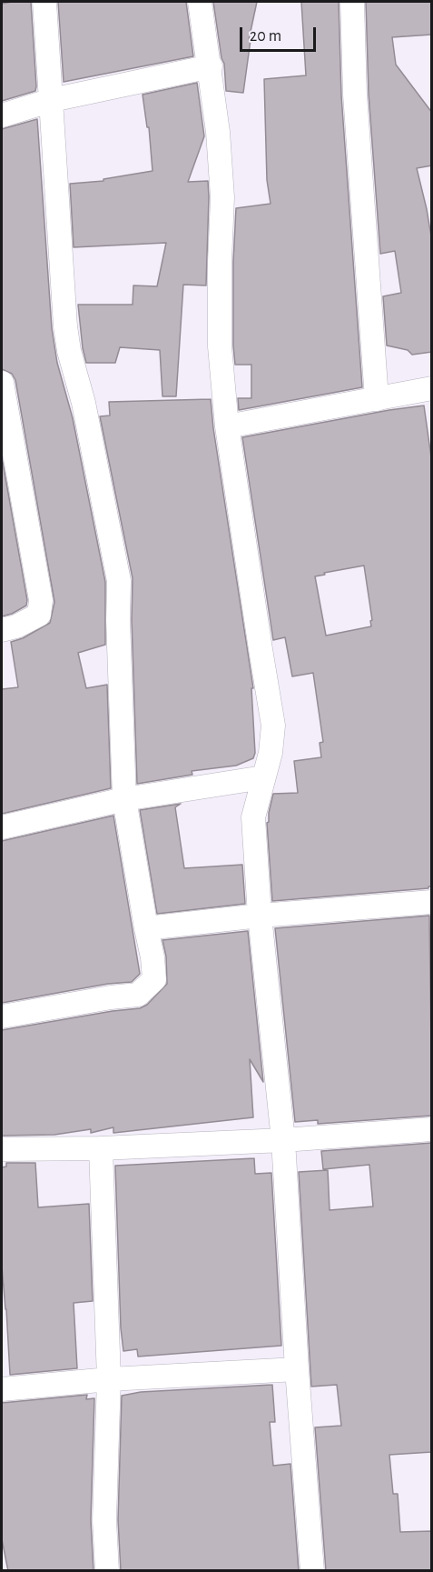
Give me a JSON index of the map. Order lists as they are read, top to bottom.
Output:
{
  "scale_bar": "20 m"
}
